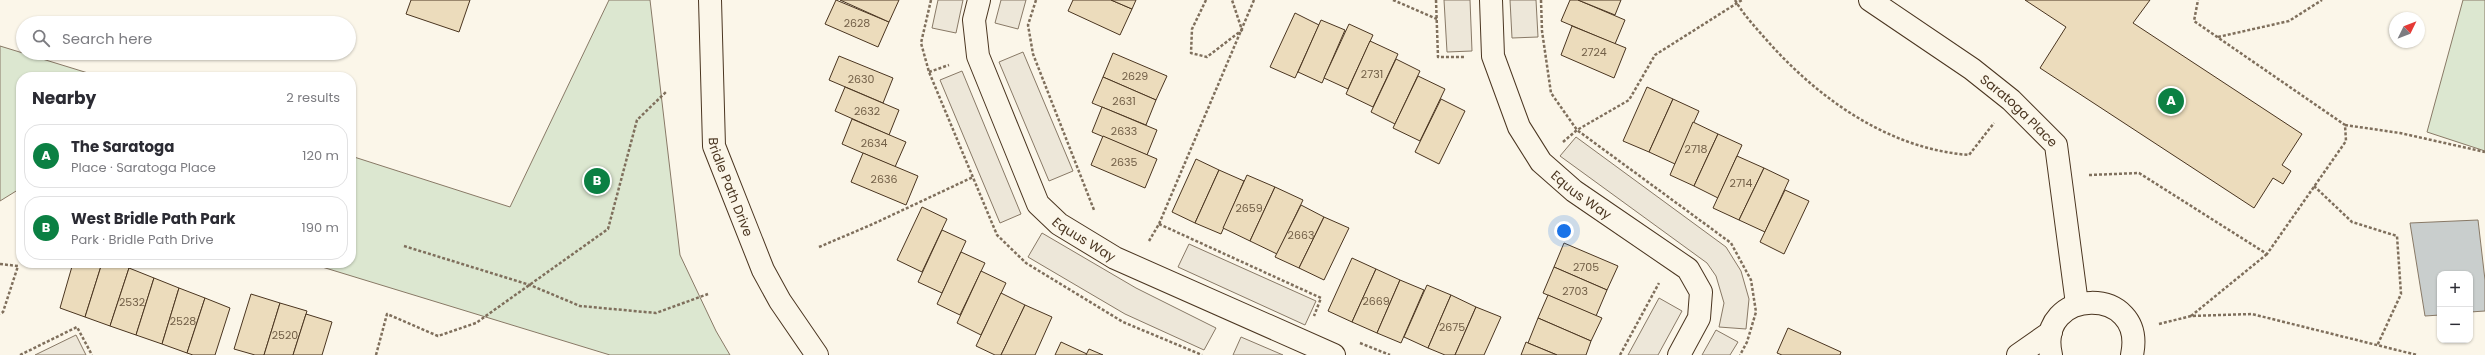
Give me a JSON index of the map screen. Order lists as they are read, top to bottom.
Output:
{
  "streets": {
    "street": ["Saratoga Place", "Bridle Path Drive", "Equus Way"]
  },
  "house_numbers": [
    "2628",
    "2724",
    "2731",
    "2629",
    "2630",
    "2631",
    "2632",
    "2633",
    "2634",
    "2718",
    "2635",
    "2636",
    "2714",
    "2659",
    "2663",
    "2705",
    "2703",
    "2669",
    "2532",
    "2528",
    "2675",
    "2520"
  ],
  "north": "top right",
  "page": {
    "search": "Search here",
    "heading": ["Nearby", "2 results"],
    "pins": ["A", "B"],
    "list": [
      {
        "mark": "A",
        "name": "The Saratoga",
        "note": "Place · Saratoga Place",
        "value": "120 m"
      },
      {
        "mark": "B",
        "name": "West Bridle Path Park",
        "note": "Park · Bridle Path Drive",
        "value": "190 m"
      }
    ],
    "map_buttons": ["+", "−"]
  }
}
